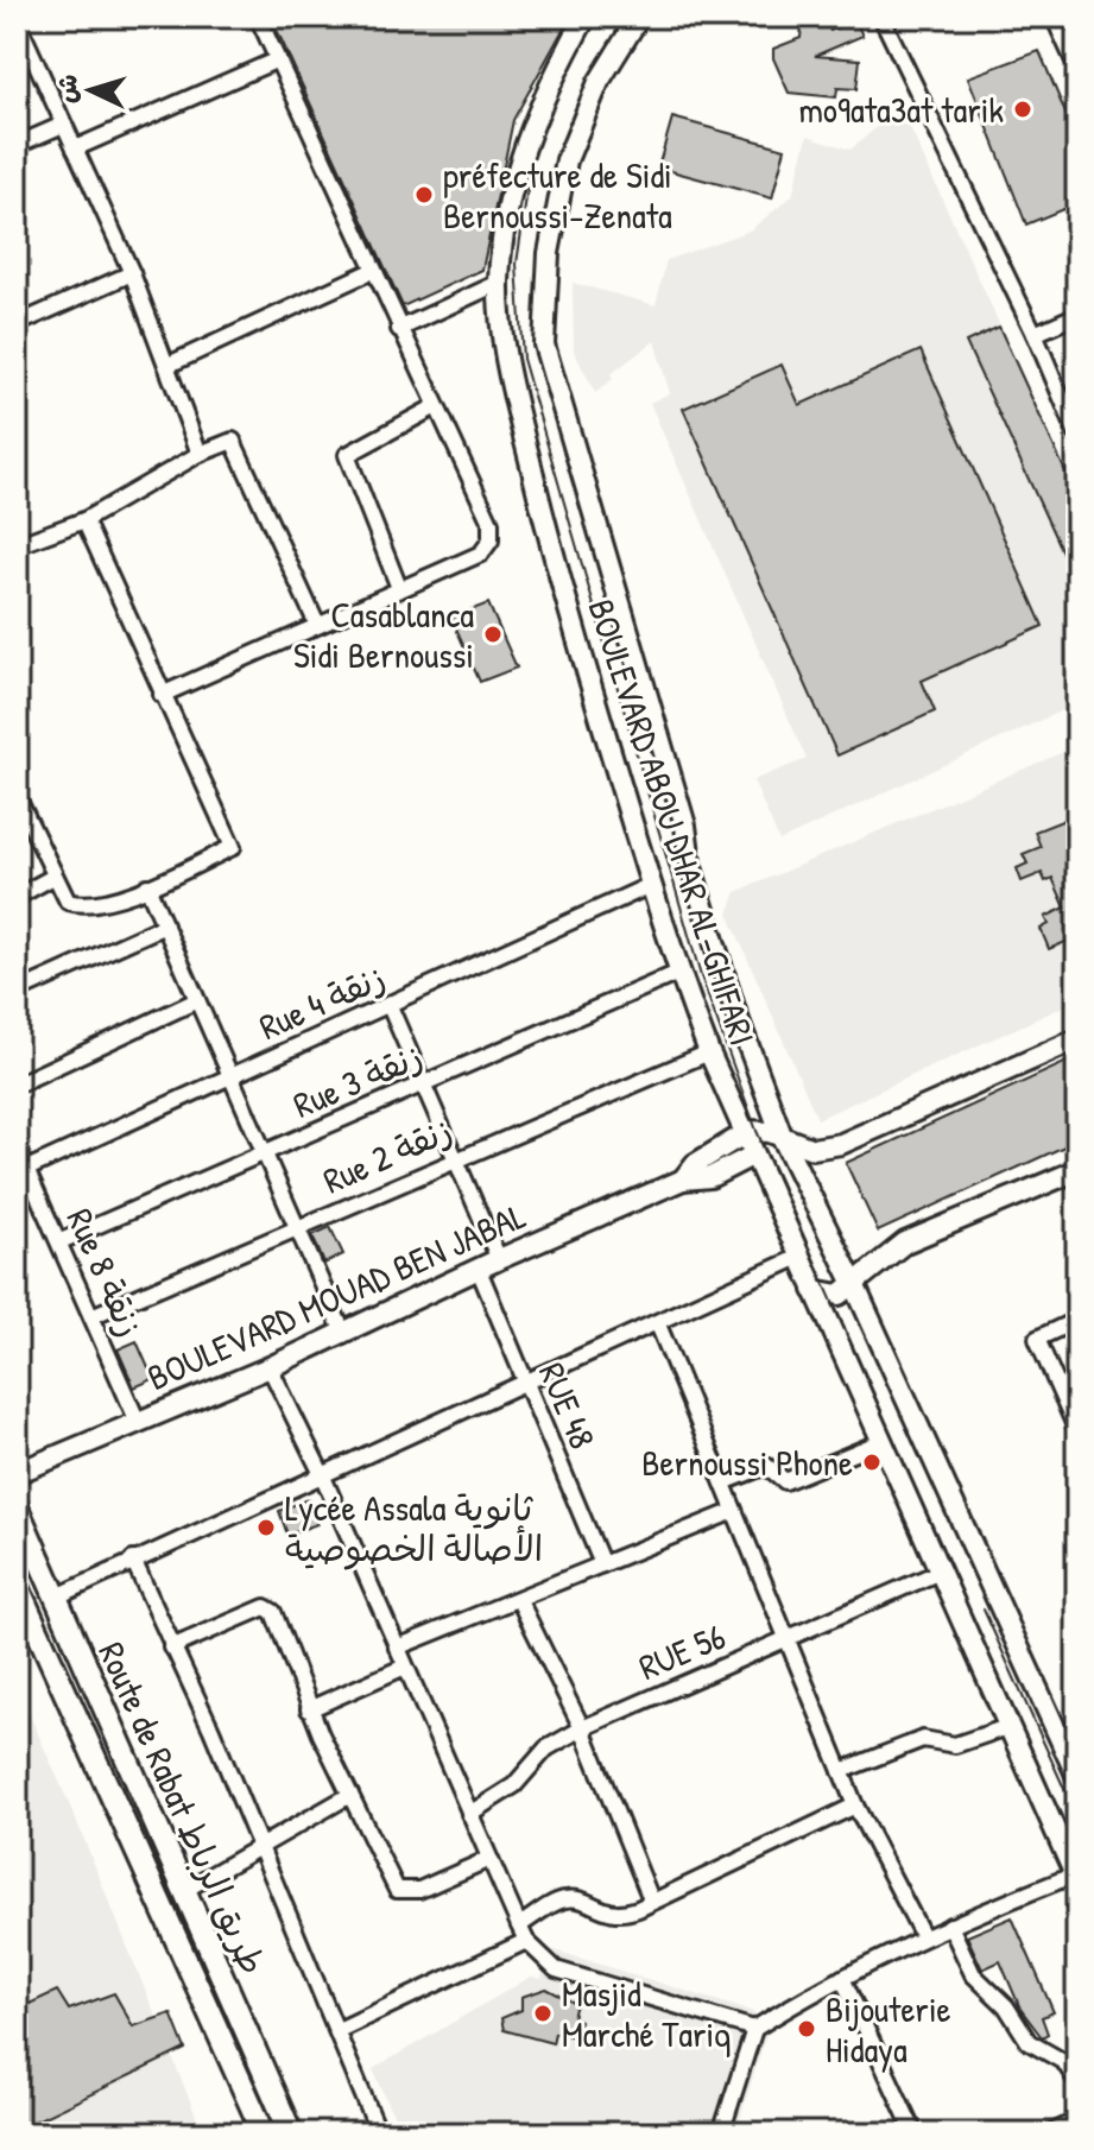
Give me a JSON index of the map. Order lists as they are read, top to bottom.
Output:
{
  "streets": {
    "main road": ["Route de Rabat طريق الرباط"],
    "street": [
      "BOULEVARD ABOU DHAR AL-GHIFARI",
      "Rue 4 زنقة",
      "Rue 3 زنقة",
      "Rue 2 زنقة",
      "Rue 8 زنقة",
      "BOULEVARD MOUAD BEN JABAL",
      "RUE 48",
      "RUE 56"
    ]
  },
  "crossings": [
    ["BOULEVARD ABOU DHAR AL-GHIFARI", "Rue 4 زنقة"],
    ["BOULEVARD ABOU DHAR AL-GHIFARI", "Rue 3 زنقة"],
    ["BOULEVARD ABOU DHAR AL-GHIFARI", "Rue 2 زنقة"],
    ["BOULEVARD ABOU DHAR AL-GHIFARI", "BOULEVARD MOUAD BEN JABAL"],
    ["BOULEVARD ABOU DHAR AL-GHIFARI", "RUE 56"],
    ["Rue 4 زنقة", "Rue 8 زنقة"],
    ["Rue 3 زنقة", "Rue 8 زنقة"],
    ["Rue 2 زنقة", "Rue 8 زنقة"],
    ["Rue 8 زنقة", "BOULEVARD MOUAD BEN JABAL"],
    ["BOULEVARD MOUAD BEN JABAL", "RUE 48"]
  ],
  "places": [
    "mo9ata3at tarik",
    "préfecture de Sidi Bernoussi-Zenata",
    "Casablanca Sidi Bernoussi",
    "Bernoussi Phone",
    "Lycée Assala ثانوية الأصالة الخصوصية",
    "Masjid Marché Tariq",
    "Bijouterie Hidaya"
  ],
  "north": "left"
}
